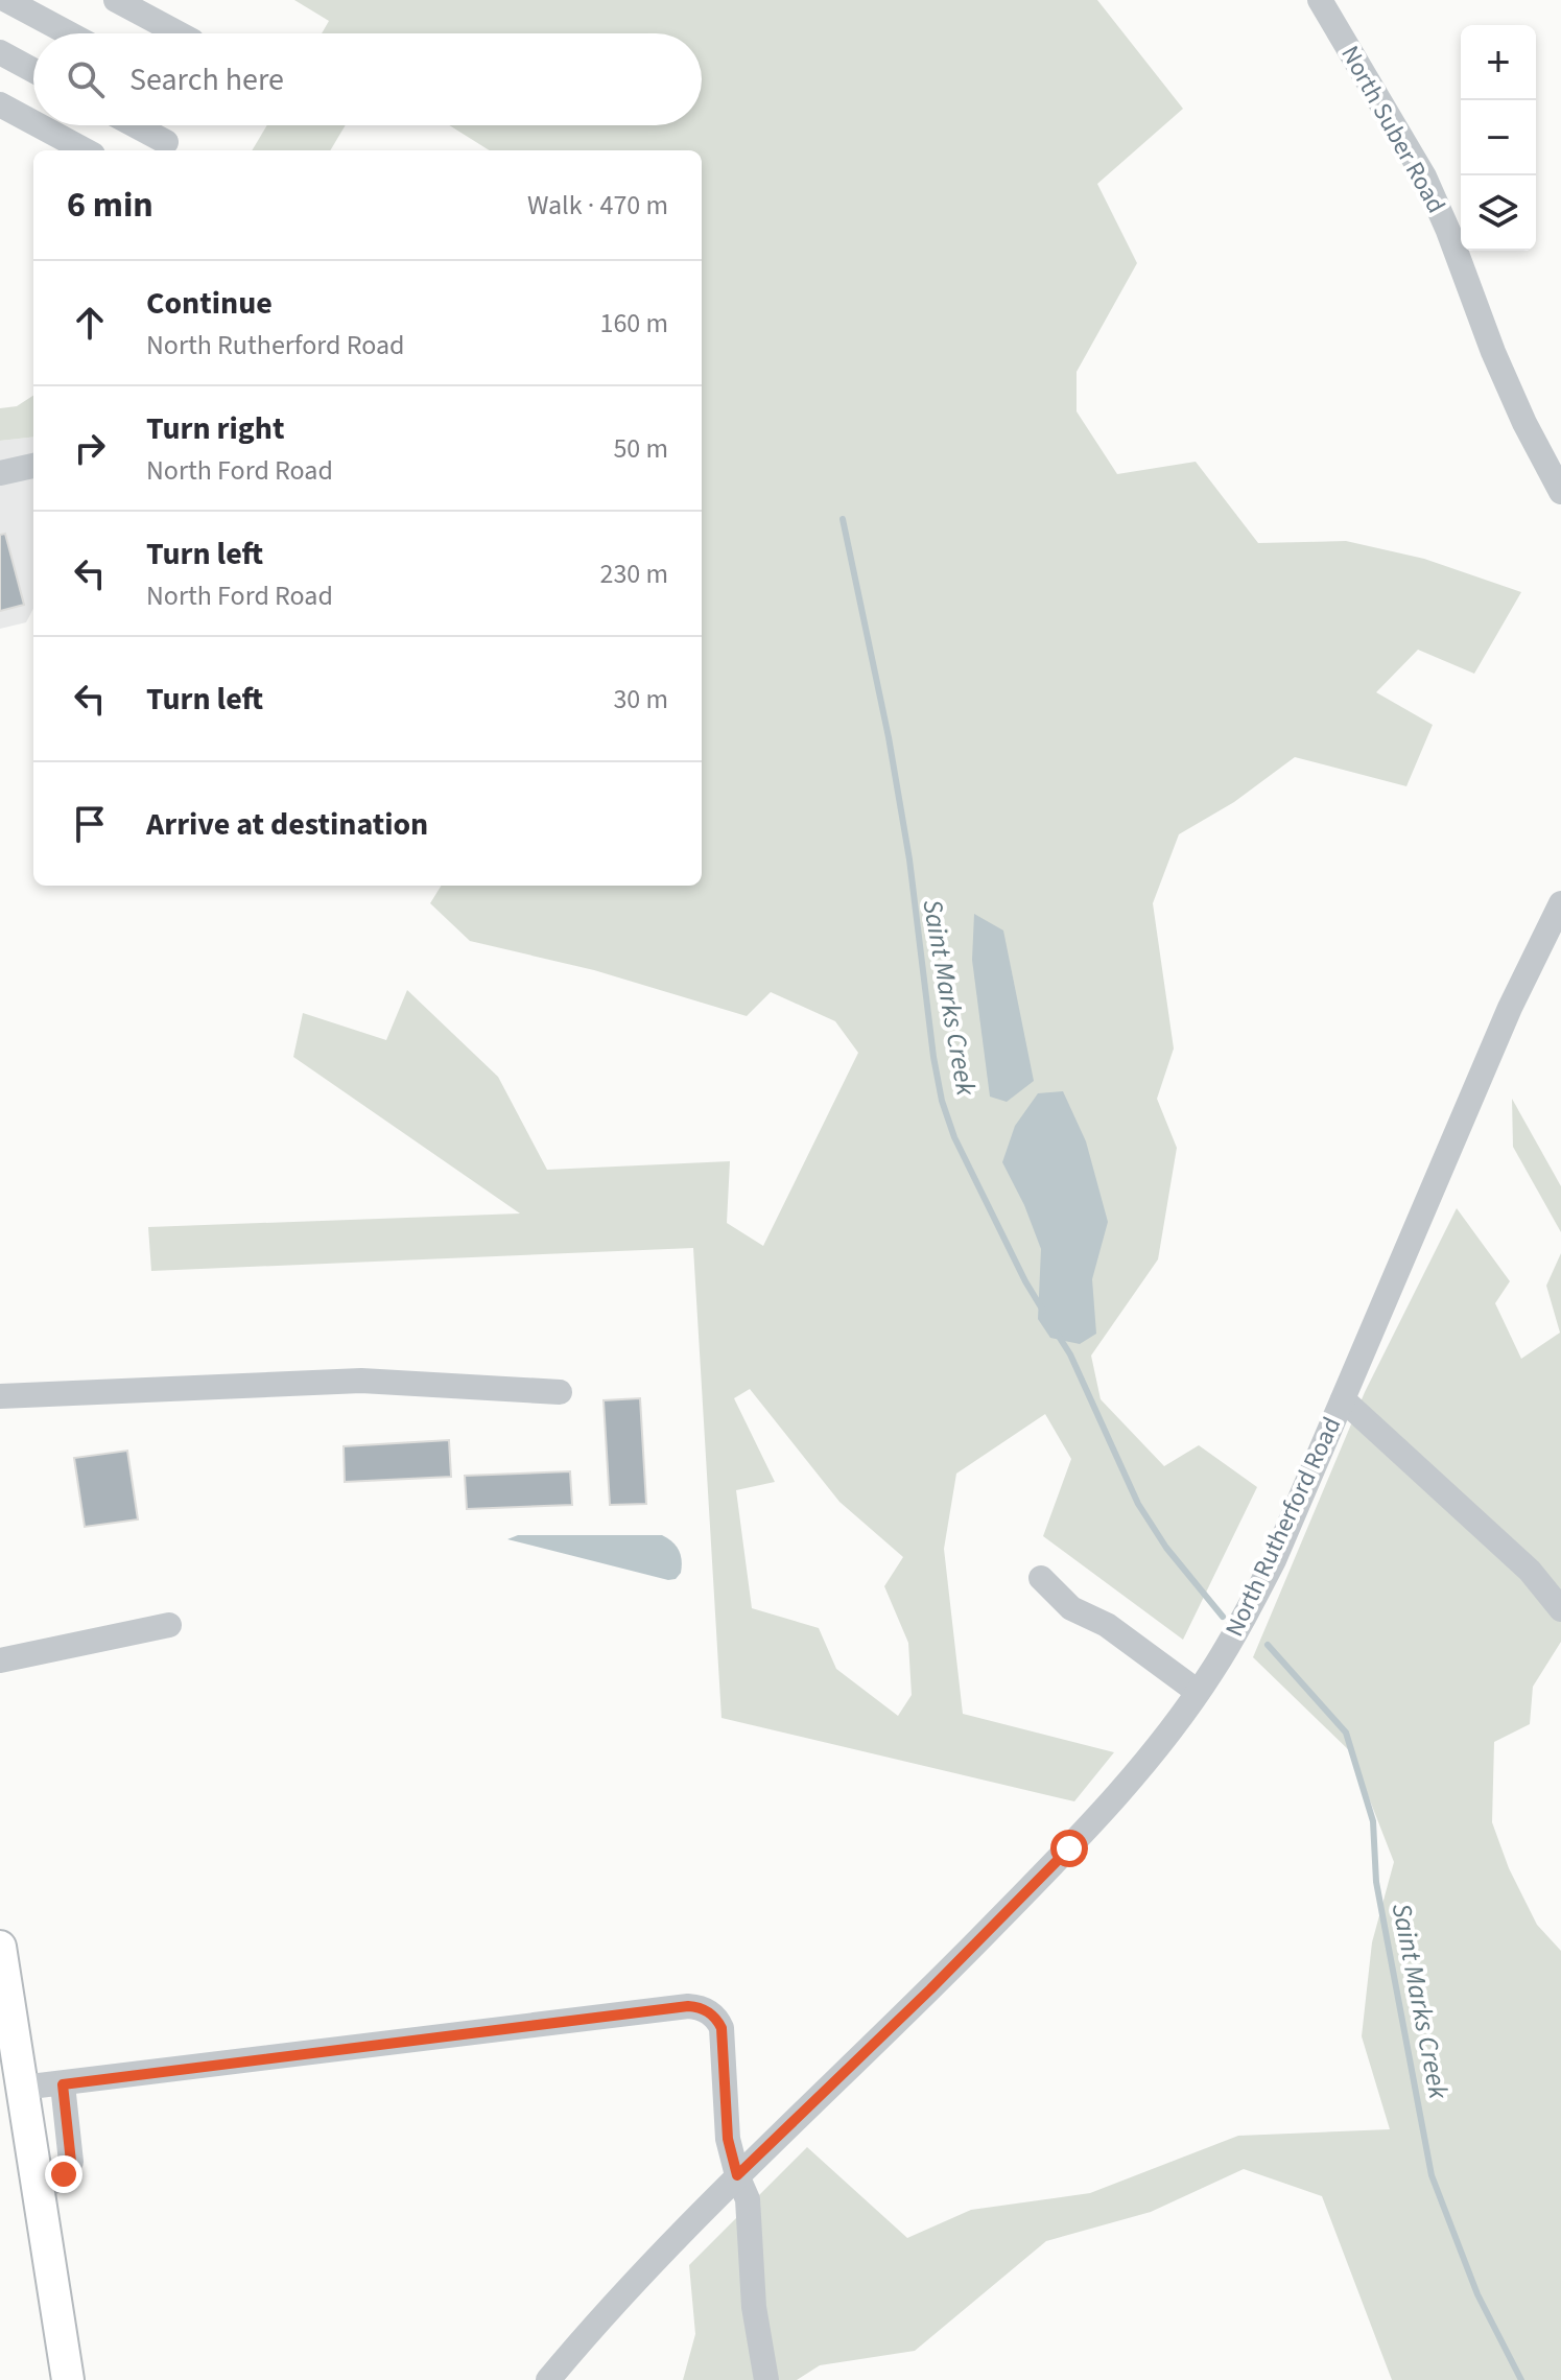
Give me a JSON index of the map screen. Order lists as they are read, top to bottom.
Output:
{
  "streets": {
    "street": ["North Suber Road", "North Rutherford Road"]
  },
  "water": ["Saint Marks Creek"],
  "page": {
    "map_buttons": ["+", "−"],
    "search": "Search here",
    "heading": ["6 min", "Walk · 470 m"],
    "list": [
      ["Continue", "North Rutherford Road", "160 m"],
      ["Turn right", "North Ford Road", "50 m"],
      ["Turn left", "North Ford Road", "230 m"],
      ["Turn left", "30 m"],
      "Arrive at destination"
    ]
  }
}
